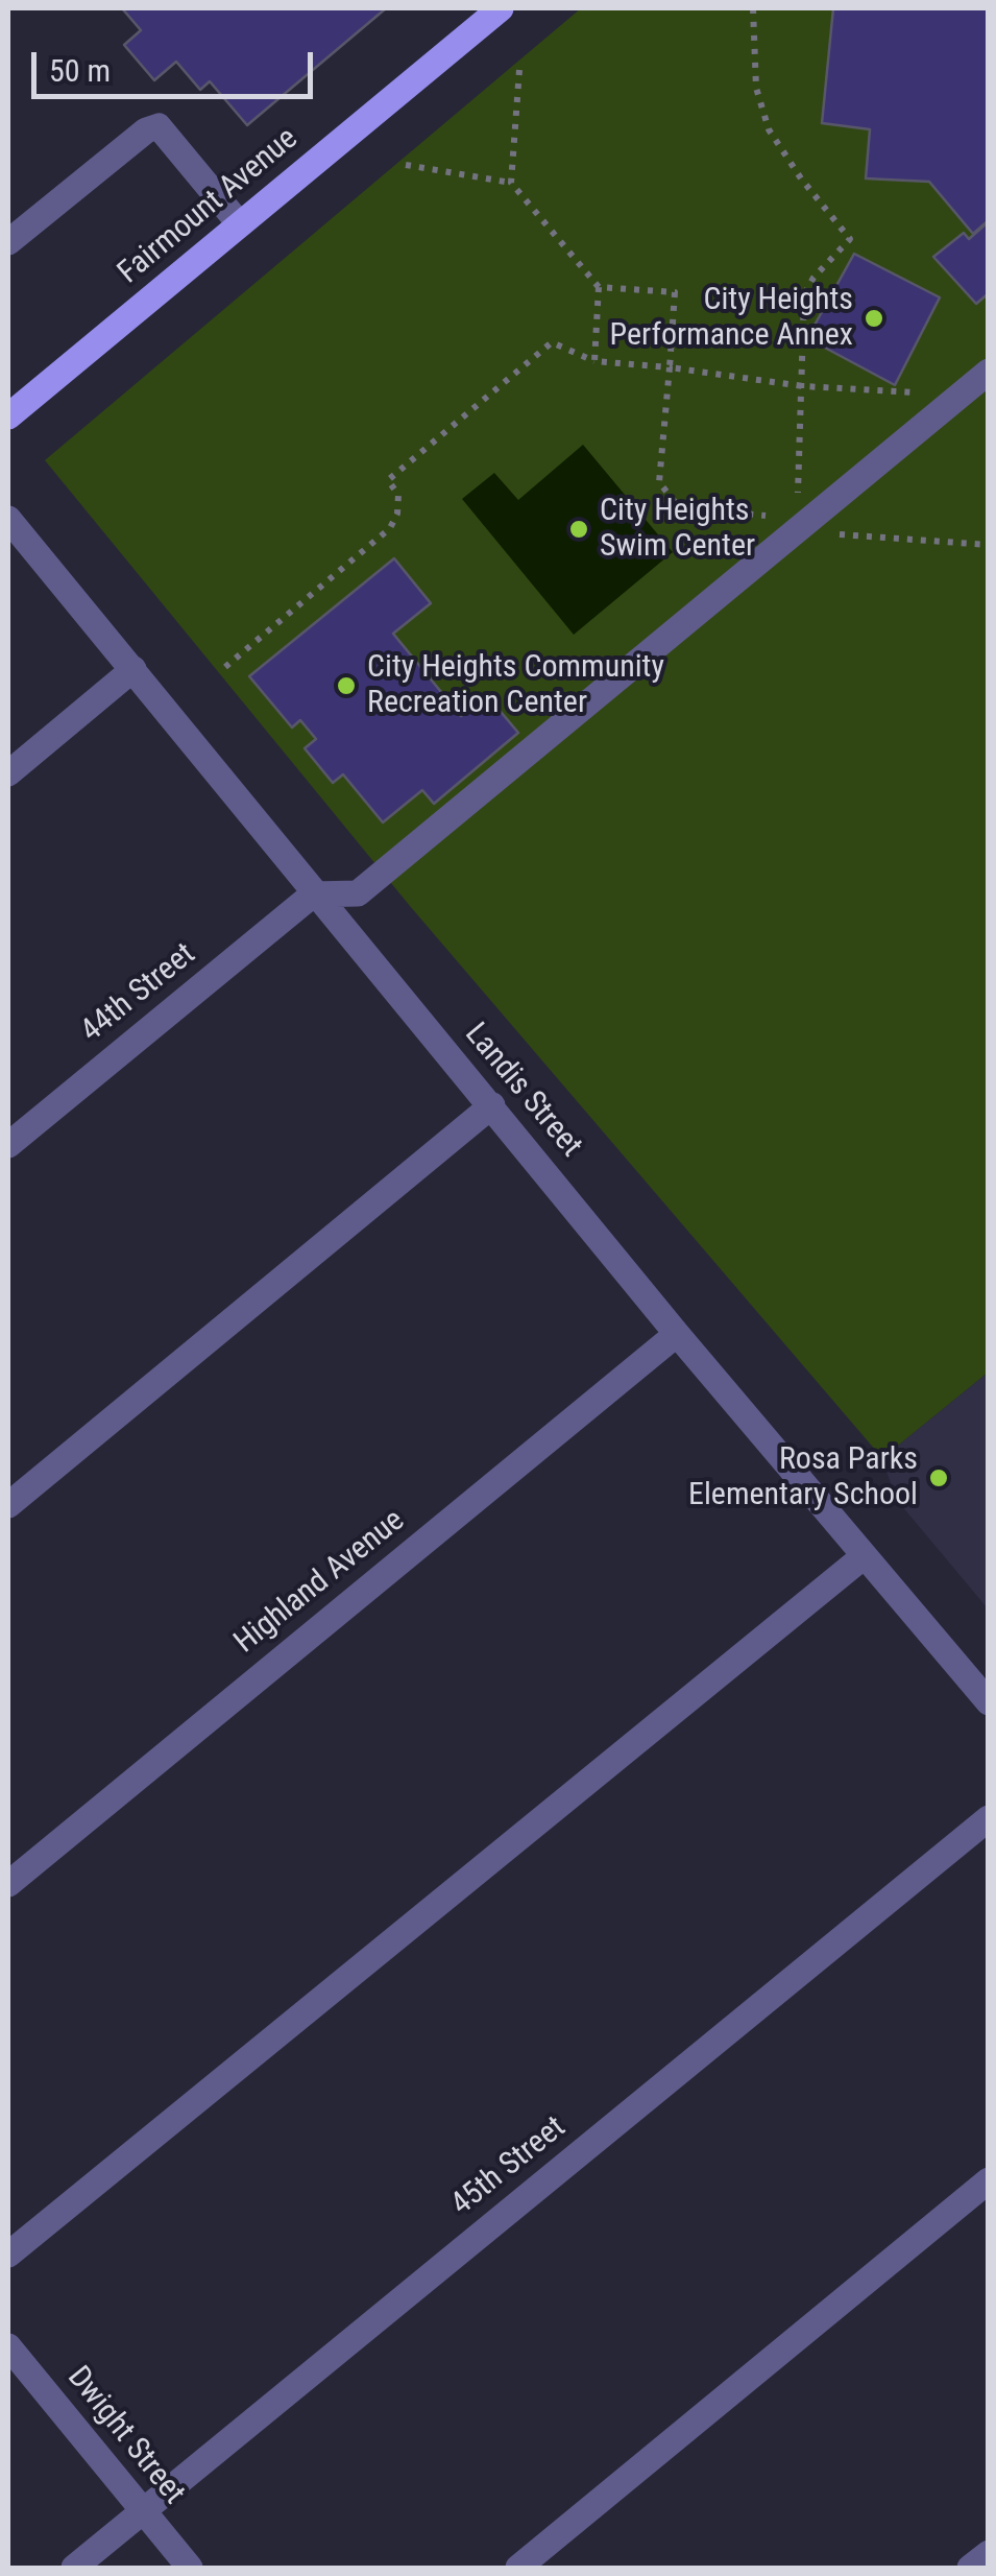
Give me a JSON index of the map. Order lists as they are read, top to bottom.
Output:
{
  "streets": {
    "main road": ["Fairmount Avenue"],
    "street": [
      "44th Street",
      "Landis Street",
      "Highland Avenue",
      "45th Street",
      "Dwight Street"
    ]
  },
  "crossings": [
    ["44th Street", "Landis Street"],
    ["Landis Street", "Highland Avenue"],
    ["45th Street", "Dwight Street"]
  ],
  "places": [
    "City Heights Performance Annex",
    "City Heights Swim Center",
    "City Heights Community Recreation Center",
    "Rosa Parks Elementary School"
  ],
  "scale_bar": "50 m"
}
